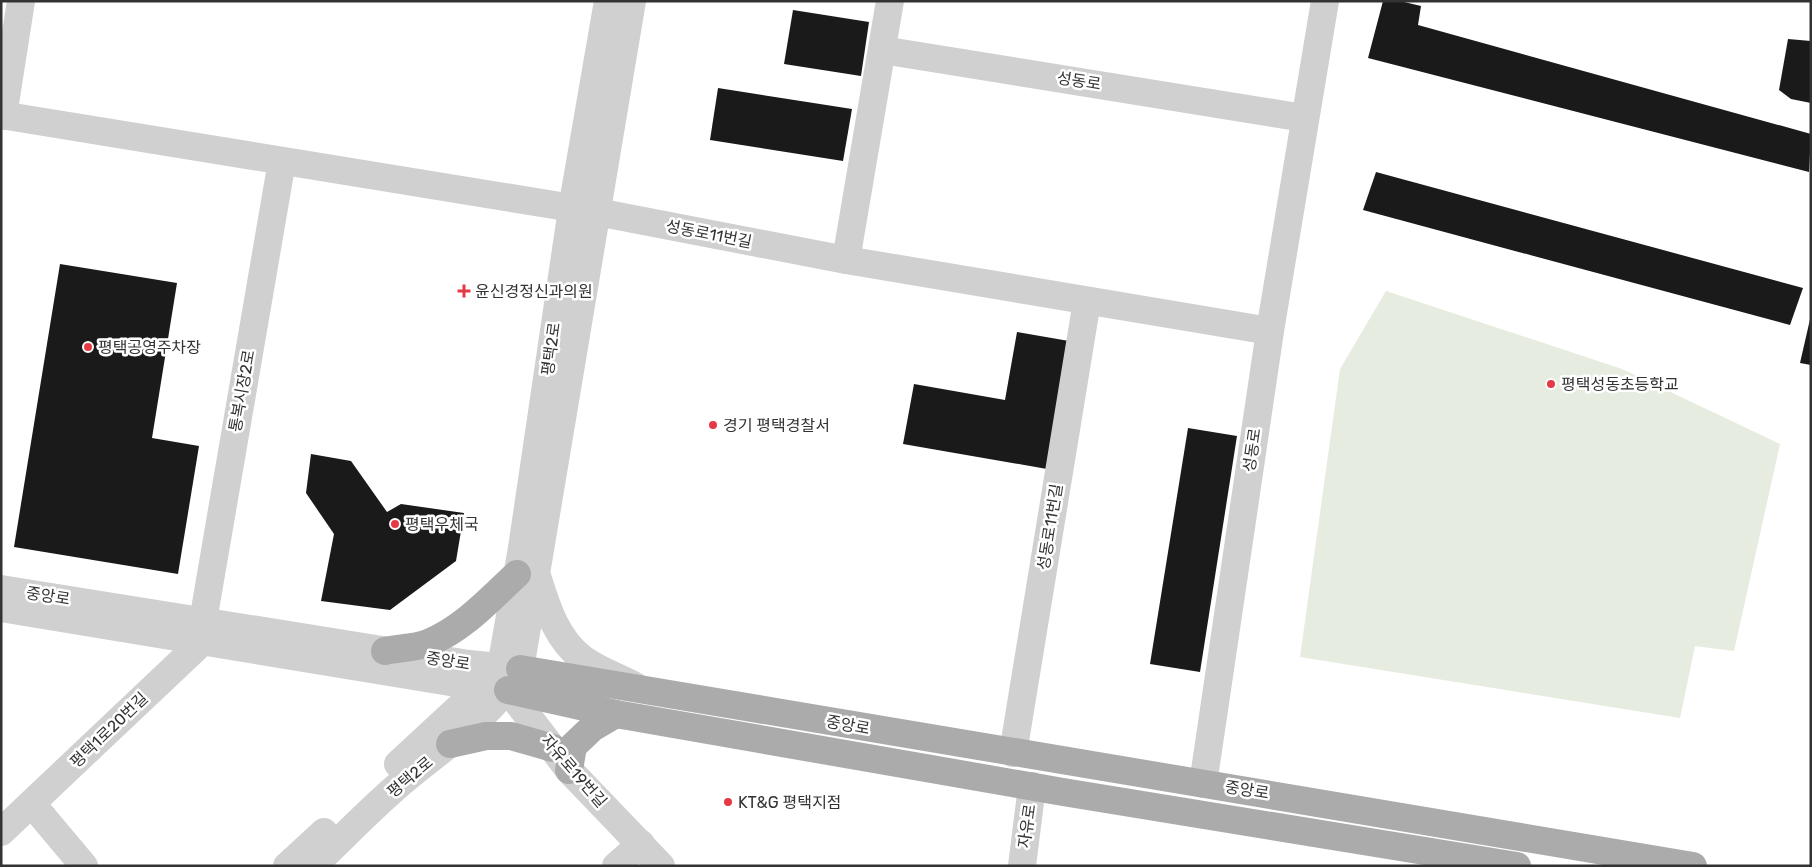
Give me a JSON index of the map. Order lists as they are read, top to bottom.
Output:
{
  "streets": {
    "main road": ["중앙로"],
    "street": [
      "성동로",
      "성동로11번길",
      "평택2로",
      "통복시장2로",
      "평택1로20번길",
      "자유로19번길",
      "자유로"
    ]
  },
  "crossings": [
    ["성동로", "성동로11번길"],
    ["성동로", "중앙로"],
    ["성동로11번길", "평택2로"],
    ["성동로11번길", "중앙로"],
    ["평택2로", "중앙로"],
    ["평택2로", "자유로19번길"],
    ["통복시장2로", "중앙로"],
    ["통복시장2로", "평택1로20번길"],
    ["중앙로", "평택1로20번길"],
    ["중앙로", "자유로19번길"],
    ["중앙로", "자유로"]
  ],
  "places": {
    "health": ["윤신경정신과의원"],
    "other": [
      "평택공영주차장",
      "평택성동초등학교",
      "경기 평택경찰서",
      "평택우체국",
      "KT&G 평택지점"
    ]
  }
}
